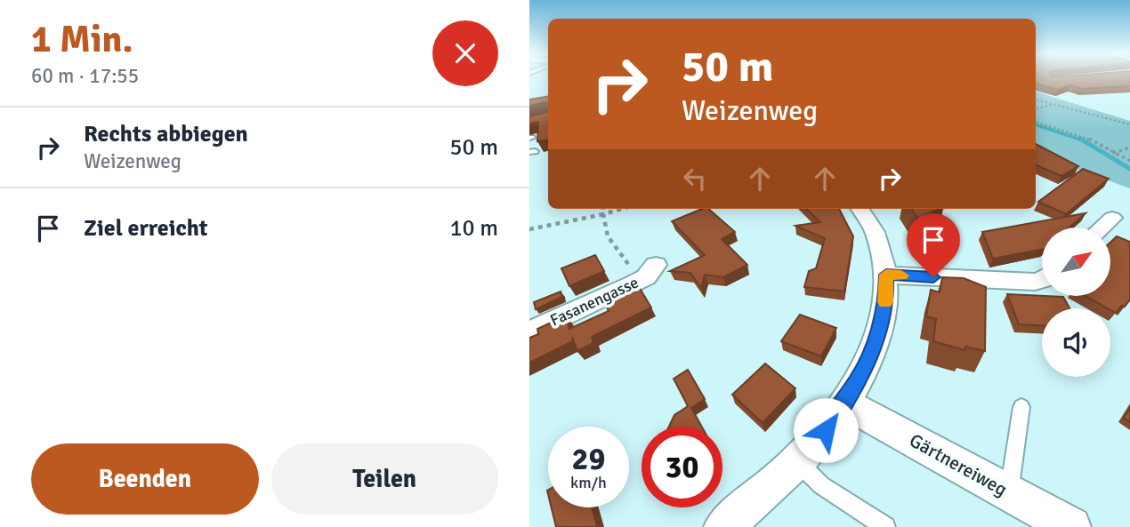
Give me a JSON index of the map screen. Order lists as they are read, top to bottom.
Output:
{
  "streets": {
    "street": ["Fasanengasse", "Gärtnereiweg"]
  },
  "north": "top right",
  "page": {
    "heading": ["1 Min.", "60 m · 17:55"],
    "turn": ["50 m", "Weizenweg"],
    "list": [
      {
        "name": "Rechts abbiegen",
        "note": "Weizenweg",
        "value": "50 m"
      },
      {
        "name": "Ziel erreicht",
        "value": "10 m"
      }
    ],
    "speed": "29 km/h",
    "limit": "30",
    "buttons": ["Beenden", "Teilen"]
  }
}
